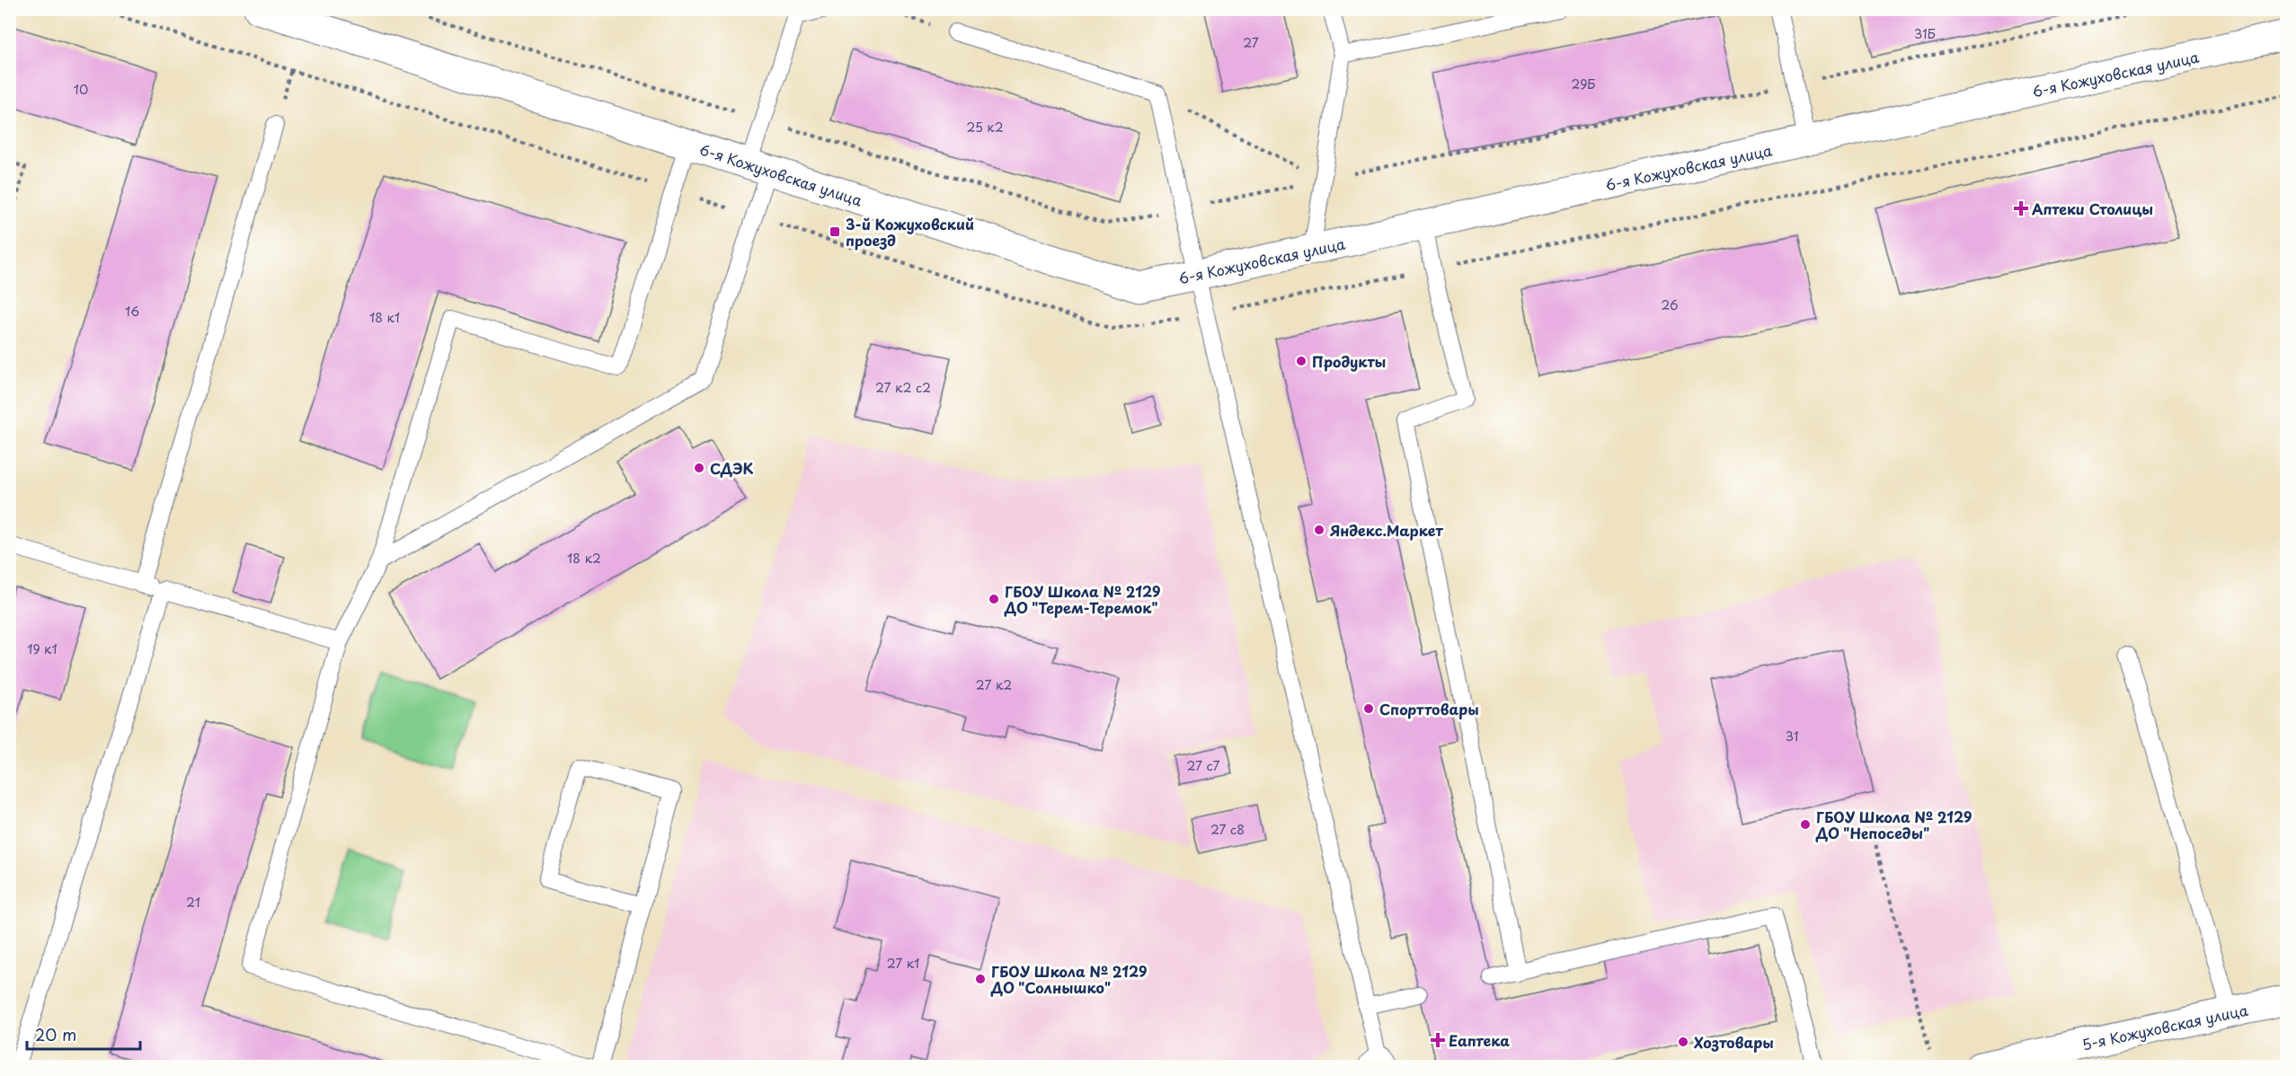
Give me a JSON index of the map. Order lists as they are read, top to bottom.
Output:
{
  "streets": {
    "street": ["6-я Кожуховская улица", "5-я Кожуховская улица"]
  },
  "places": {
    "health": ["Аптеки Столицы", "Еаптека"],
    "transit": ["3-й Кожуховский проезд"],
    "other": [
      "Продукты",
      "СДЭК",
      "Яндекс.Маркет",
      "ГБОУ Школа № 2129 ДО \"Терем-Теремок\"",
      "Спорттовары",
      "ГБОУ Школа № 2129 ДО \"Непоседы\"",
      "ГБОУ Школа № 2129 ДО \"Солнышко\"",
      "Хозтовары"
    ]
  },
  "house_numbers": [
    "31Б",
    "27",
    "29Б",
    "10",
    "25 к2",
    "26",
    "16",
    "18 к1",
    "27 к2 с2",
    "18 к2",
    "19 к1",
    "27 к2",
    "31",
    "27 с7",
    "27 с8",
    "21",
    "27 к1"
  ],
  "scale_bar": "20 m"
}
